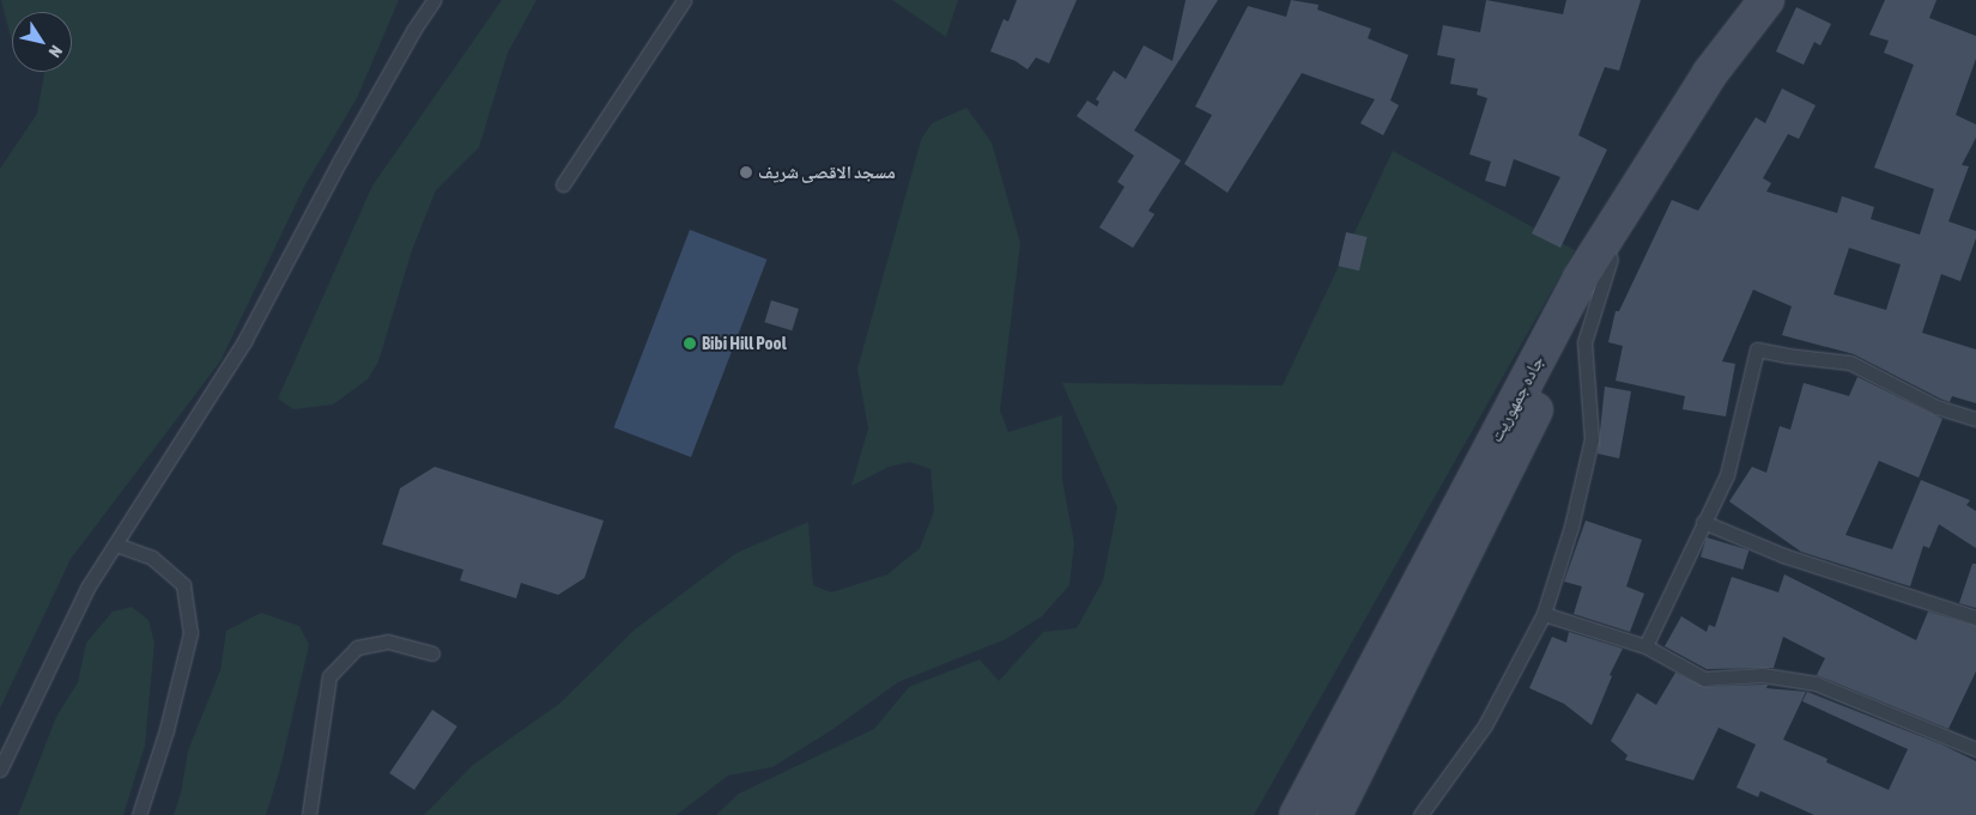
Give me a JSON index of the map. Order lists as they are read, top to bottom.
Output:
{
  "streets": {
    "main road": ["جاده جمهوریت"]
  },
  "places": ["مسجد الاقصی شریف", "Bibi Hill Pool"],
  "north": "bottom right"
}
